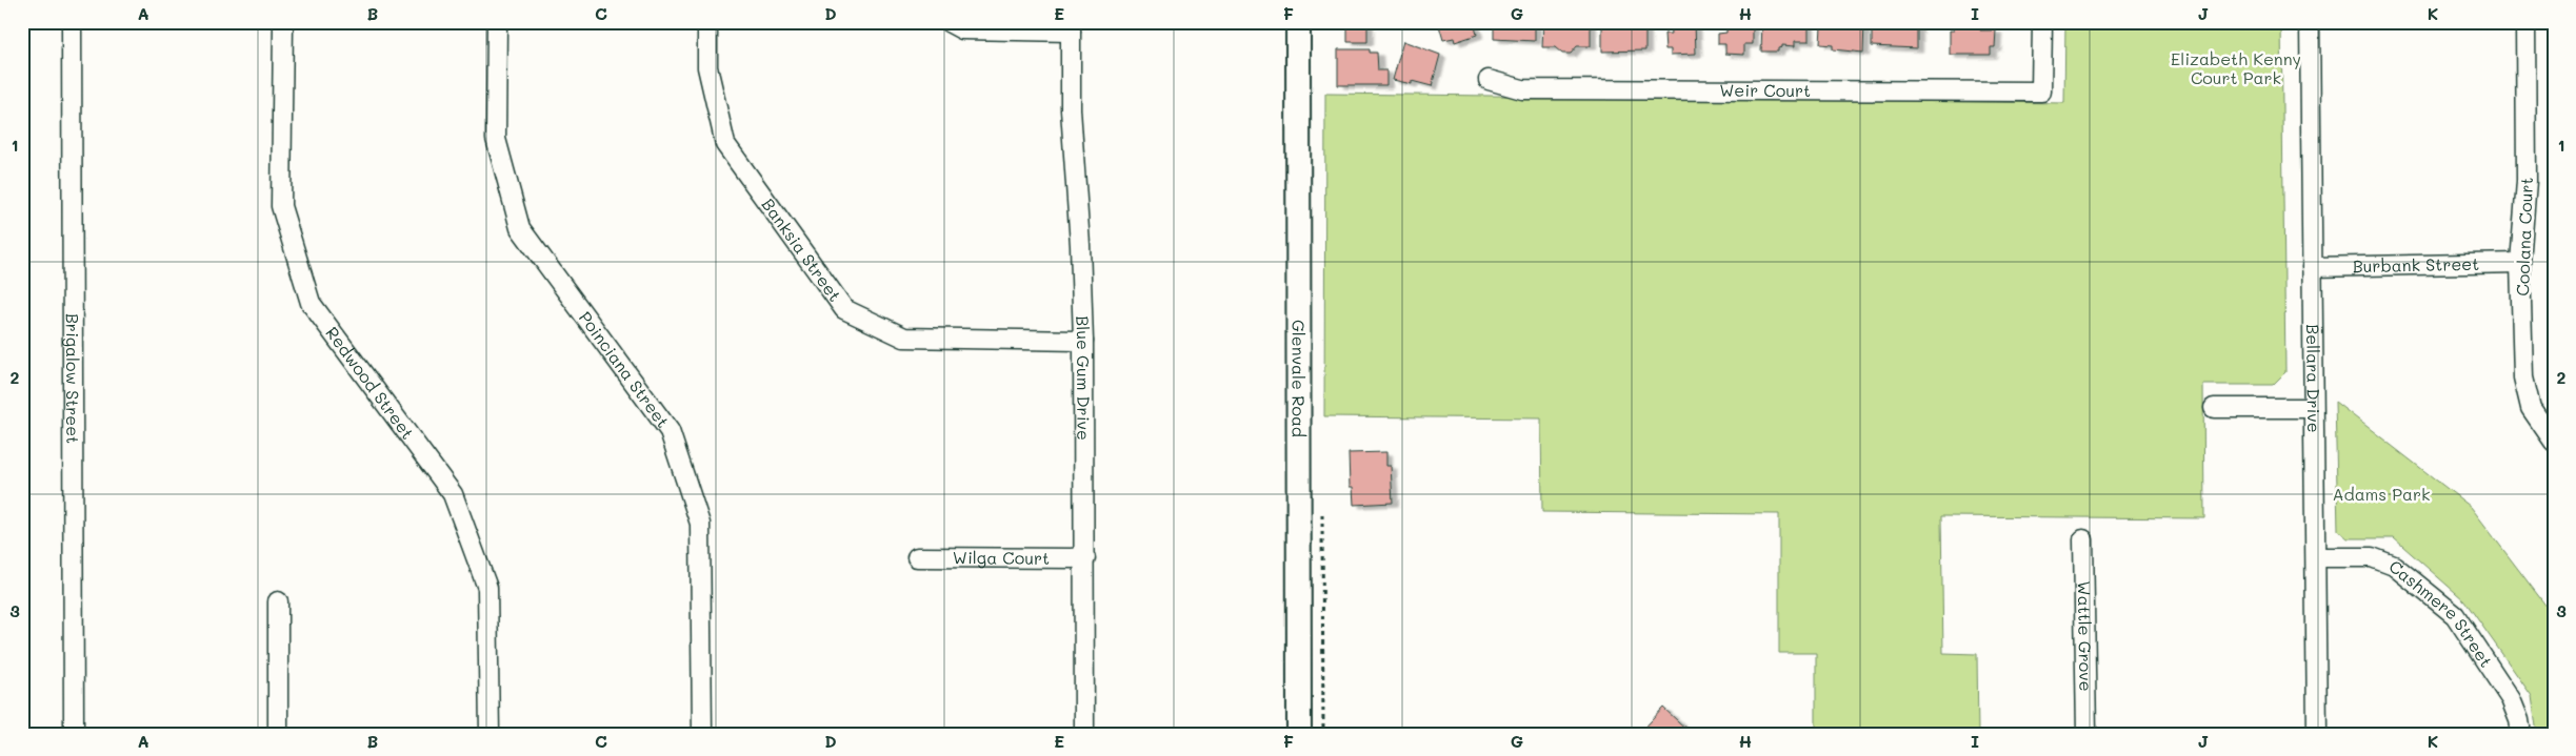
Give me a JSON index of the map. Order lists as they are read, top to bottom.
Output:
{
  "streets": {
    "street": [
      "Weir Court",
      "Coolana Court",
      "Banksia Street",
      "Burbank Street",
      "Poinciana Street",
      "Blue Gum Drive",
      "Bellara Drive",
      "Brigalow Street",
      "Glenvale Road",
      "Redwood Street",
      "Wilga Court",
      "Cashmere Street",
      "Wattle Grove"
    ]
  },
  "crossings": [
    ["Coolana Court", "Burbank Street"],
    ["Banksia Street", "Blue Gum Drive"],
    ["Burbank Street", "Bellara Drive"],
    ["Blue Gum Drive", "Wilga Court"],
    ["Bellara Drive", "Cashmere Street"]
  ],
  "parks": ["Elizabeth Kenny Court Park", "Adams Park"],
  "grid": {
    "columns": [
      "A",
      "B",
      "C",
      "D",
      "E",
      "F",
      "G",
      "H",
      "I",
      "J",
      "K"
    ],
    "rows": ["1", "2", "3"]
  }
}
